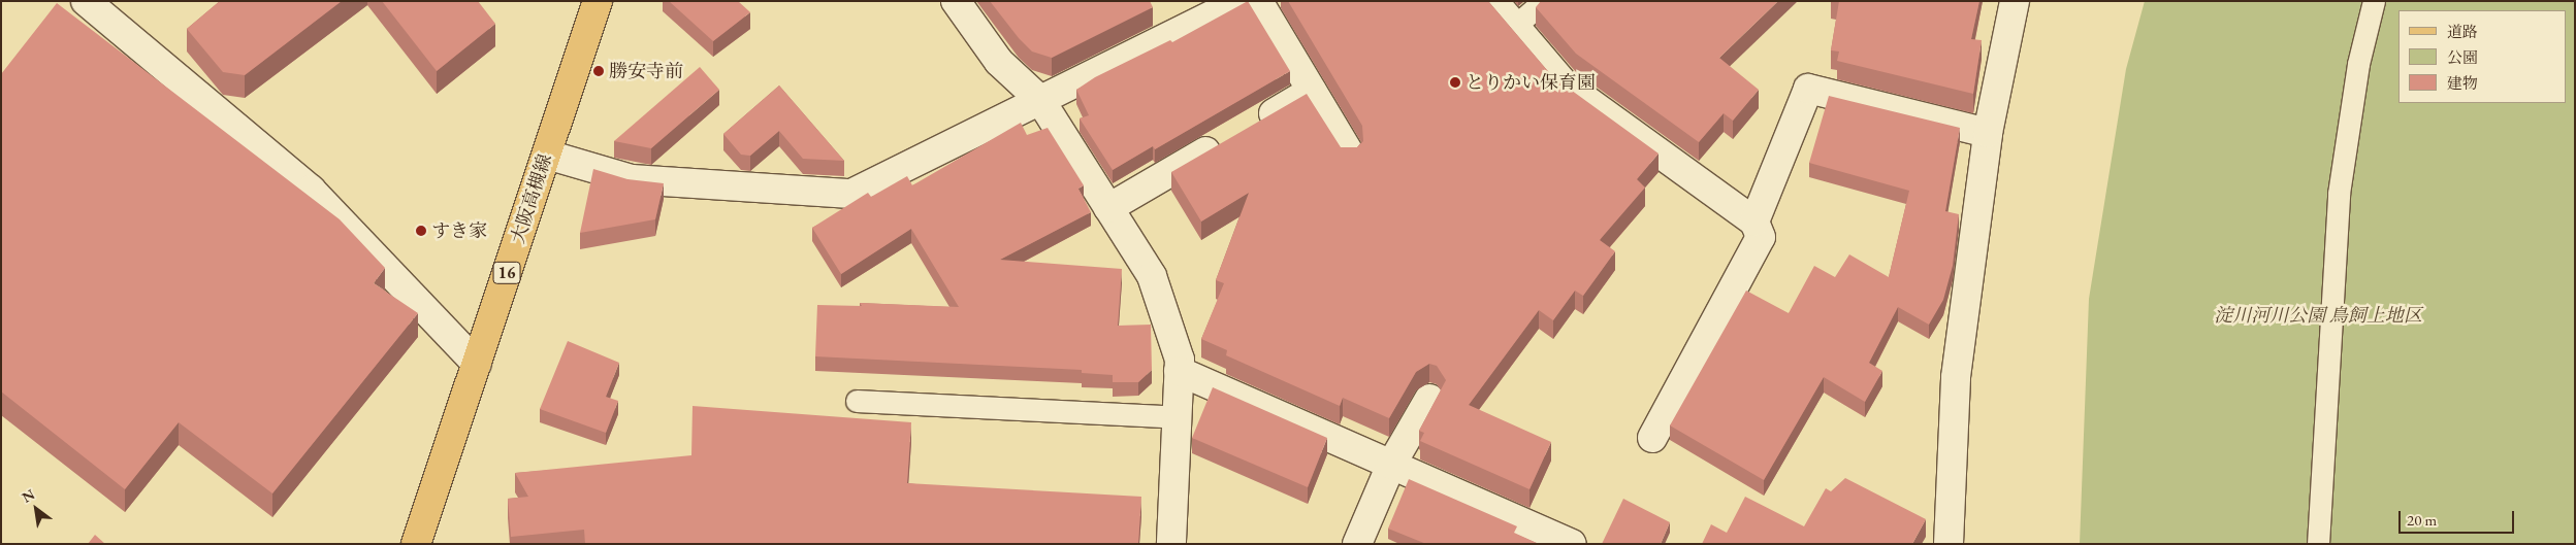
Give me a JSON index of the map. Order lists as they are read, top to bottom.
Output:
{
  "streets": {
    "main road": ["大阪高槻線", "16"]
  },
  "parks": ["淀川河川公園 鳥飼上地区"],
  "places": ["勝安寺前", "とりかい保育園", "すき家"],
  "legend": ["道路", "公園", "建物"],
  "scale_bar": "20 m",
  "north": "top left"
}
